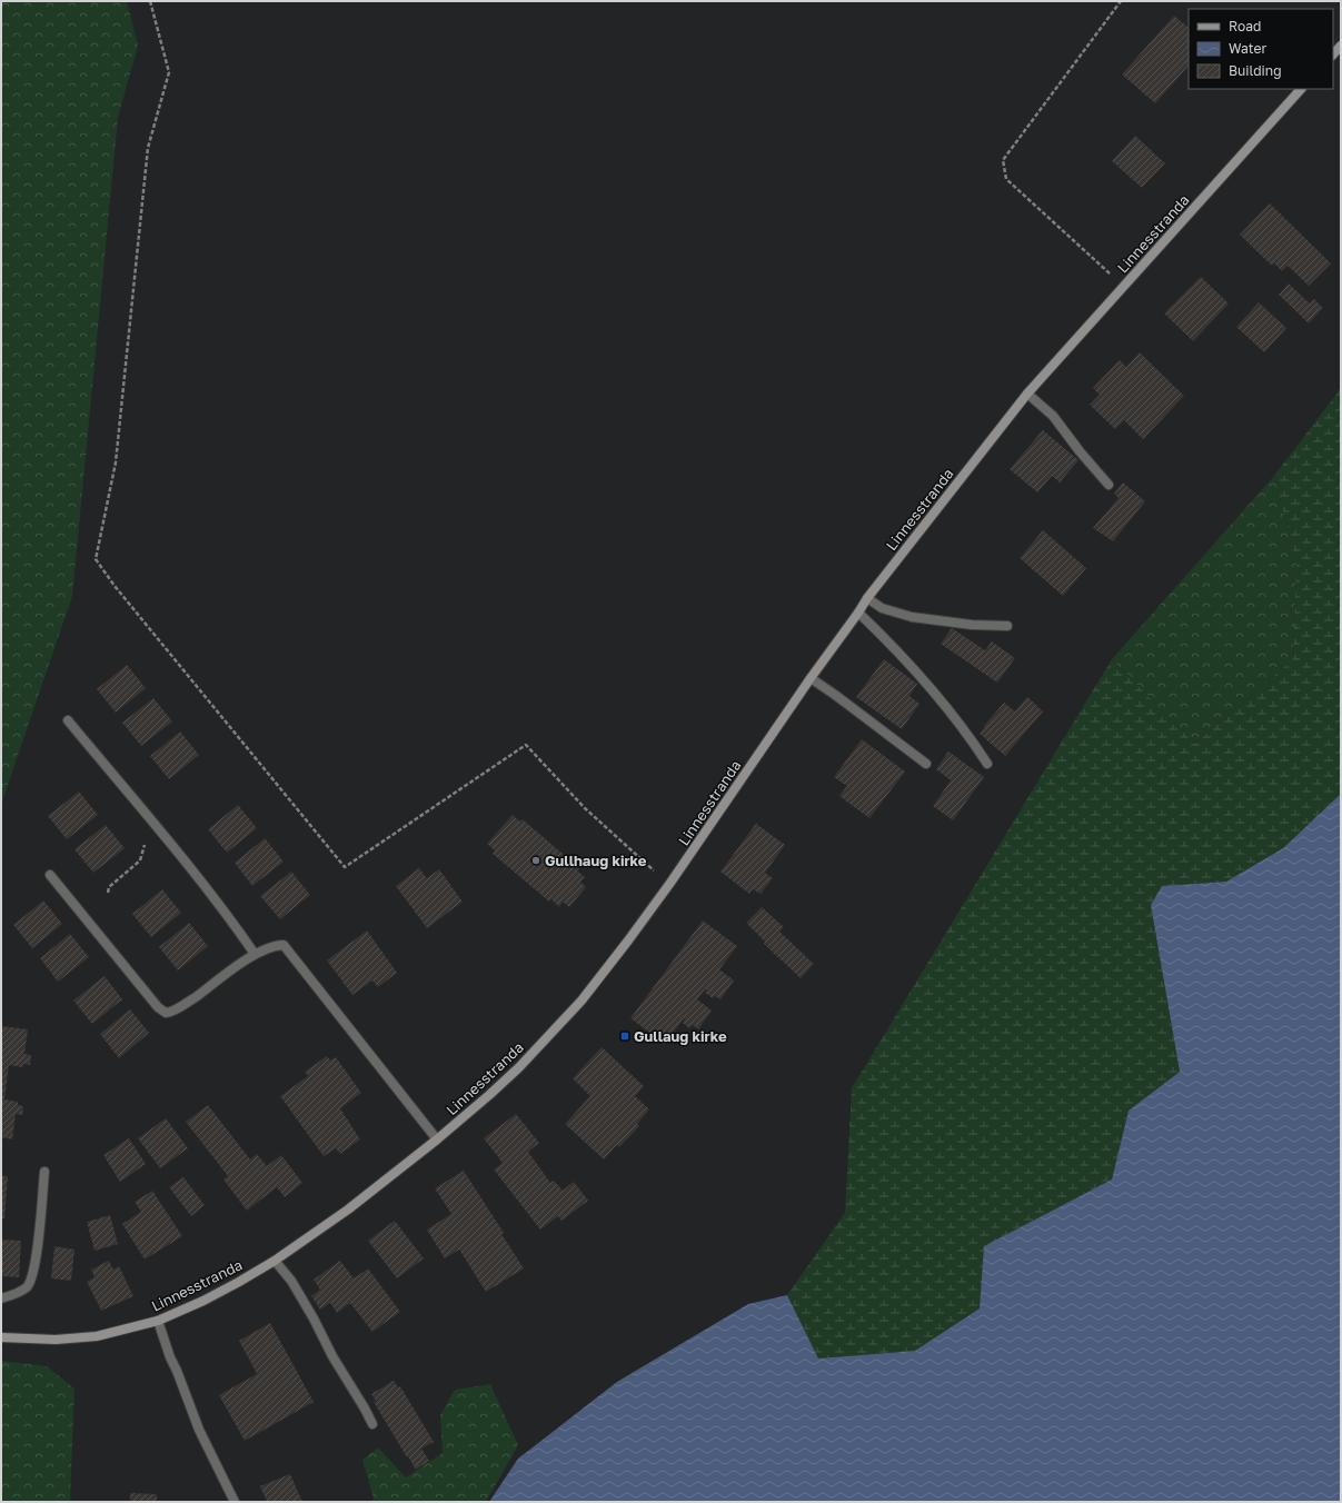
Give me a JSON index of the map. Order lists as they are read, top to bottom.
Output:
{
  "streets": {
    "street": ["Linnesstranda"]
  },
  "places": {
    "other": ["Gullhaug kirke"],
    "transit": ["Gullaug kirke"]
  },
  "legend": ["Road", "Water", "Building"]
}
